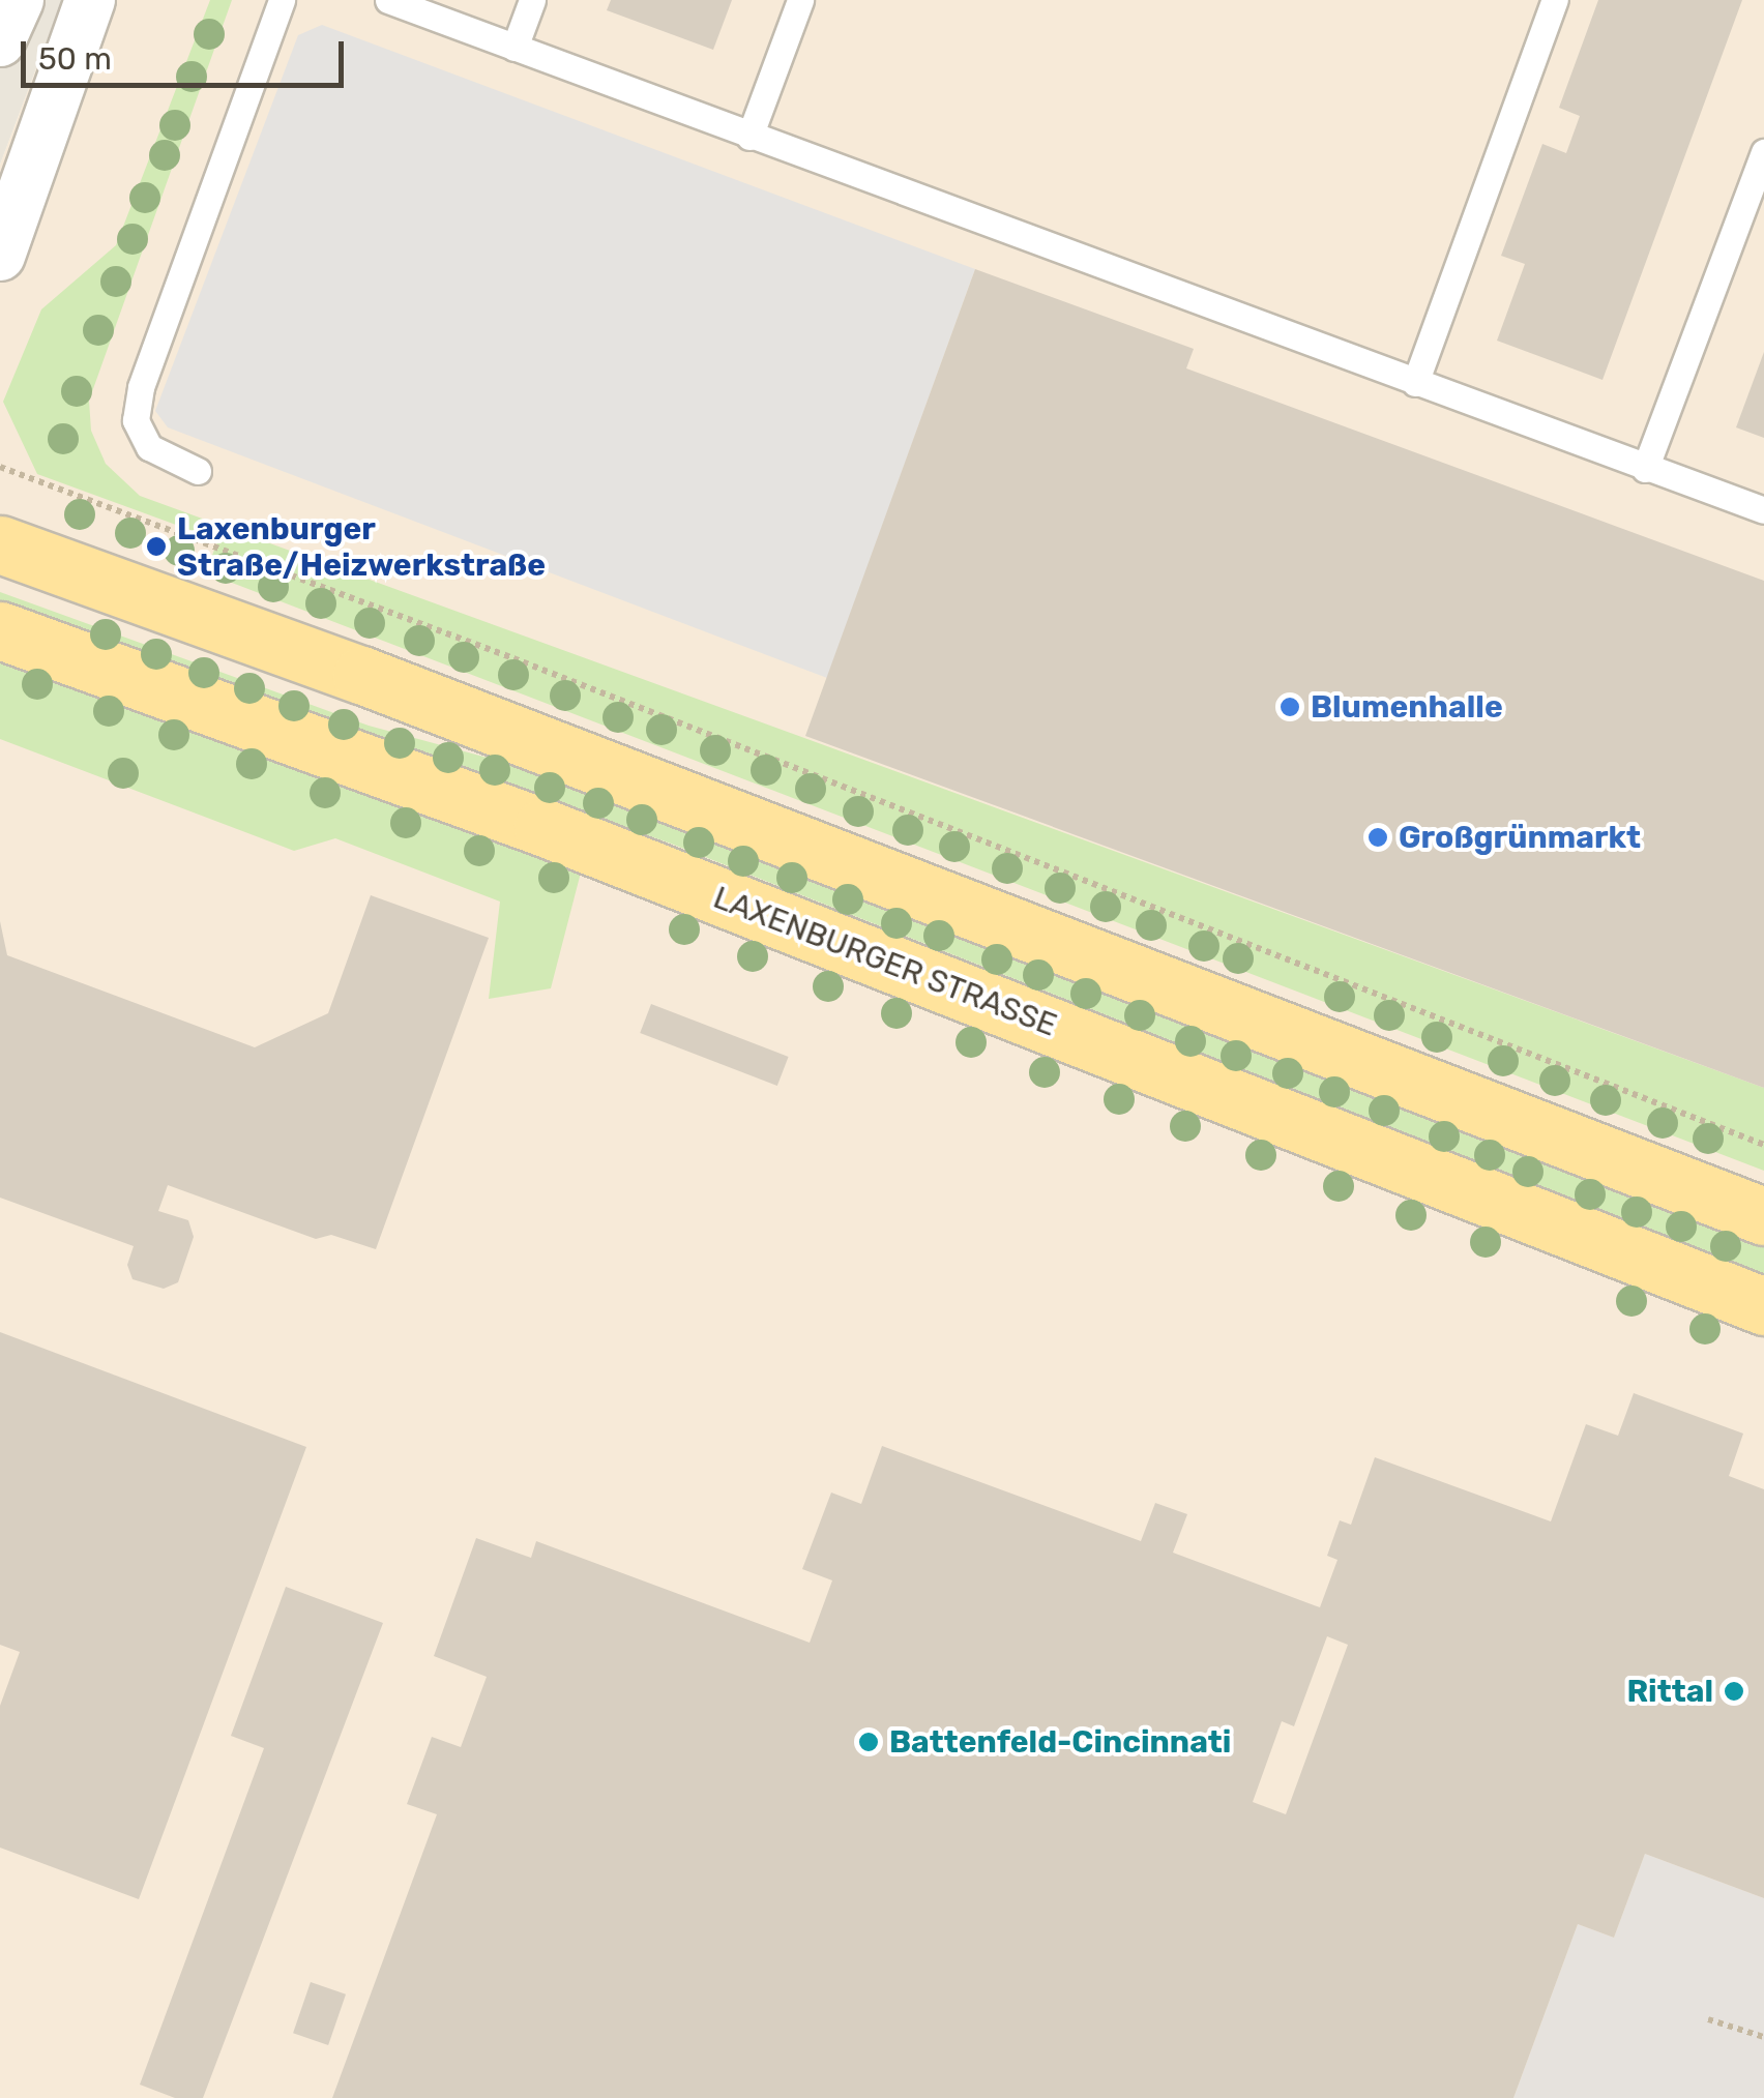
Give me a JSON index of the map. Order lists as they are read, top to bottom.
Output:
{
  "streets": {
    "main road": ["LAXENBURGER STRASSE"]
  },
  "places": [
    "Laxenburger Straße/Heizwerkstraße",
    "Blumenhalle",
    "Großgrünmarkt",
    "Rittal",
    "Battenfeld-Cincinnati"
  ],
  "scale_bar": "50 m"
}
